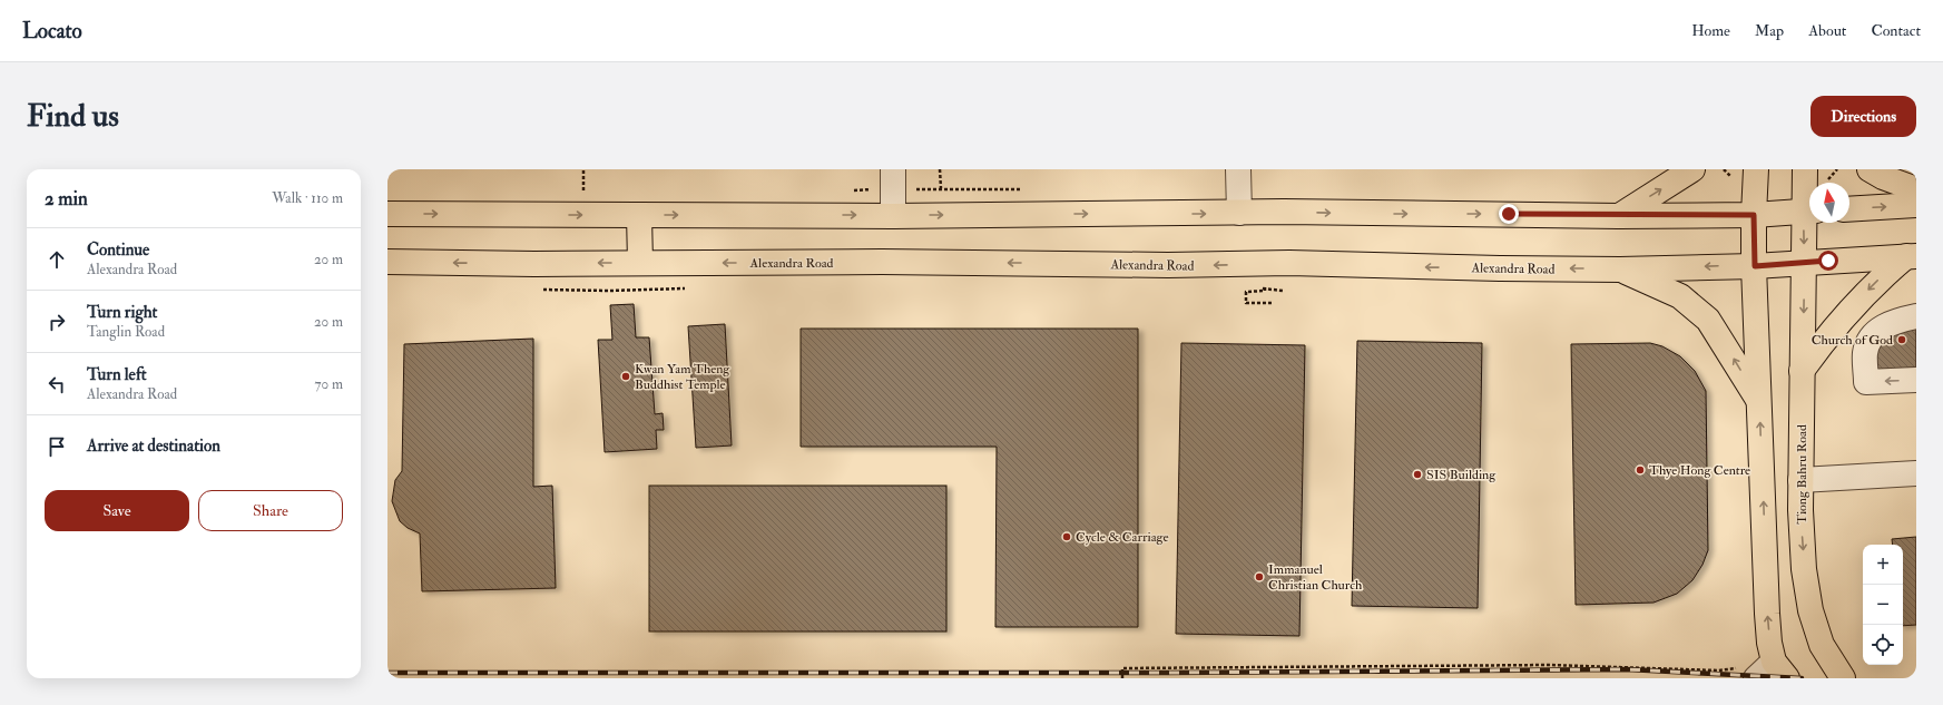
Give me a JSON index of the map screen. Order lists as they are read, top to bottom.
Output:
{
  "streets": {
    "main road": ["Alexandra Road", "Tiong Bahru Road"]
  },
  "crossings": [
    ["Alexandra Road", "Tiong Bahru Road"]
  ],
  "places": [
    "Church of God",
    "Kwan Yam Theng Buddhist Temple",
    "Thye Hong Centre",
    "SIS Building",
    "Cycle & Carriage",
    "Immanuel Christian Church"
  ],
  "north": "top",
  "page": {
    "header": "Locato",
    "nav": [
      "Home",
      "Map",
      "About",
      "Contact"
    ],
    "buttons": [
      "Directions",
      ["Save", "Share"]
    ],
    "title": "Find us",
    "heading": ["2 min", "Walk · 110 m"],
    "list": [
      ["Continue", "Alexandra Road", "20 m"],
      ["Turn right", "Tanglin Road", "20 m"],
      ["Turn left", "Alexandra Road", "70 m"],
      "Arrive at destination"
    ],
    "map_buttons": ["+", "−"]
  }
}
